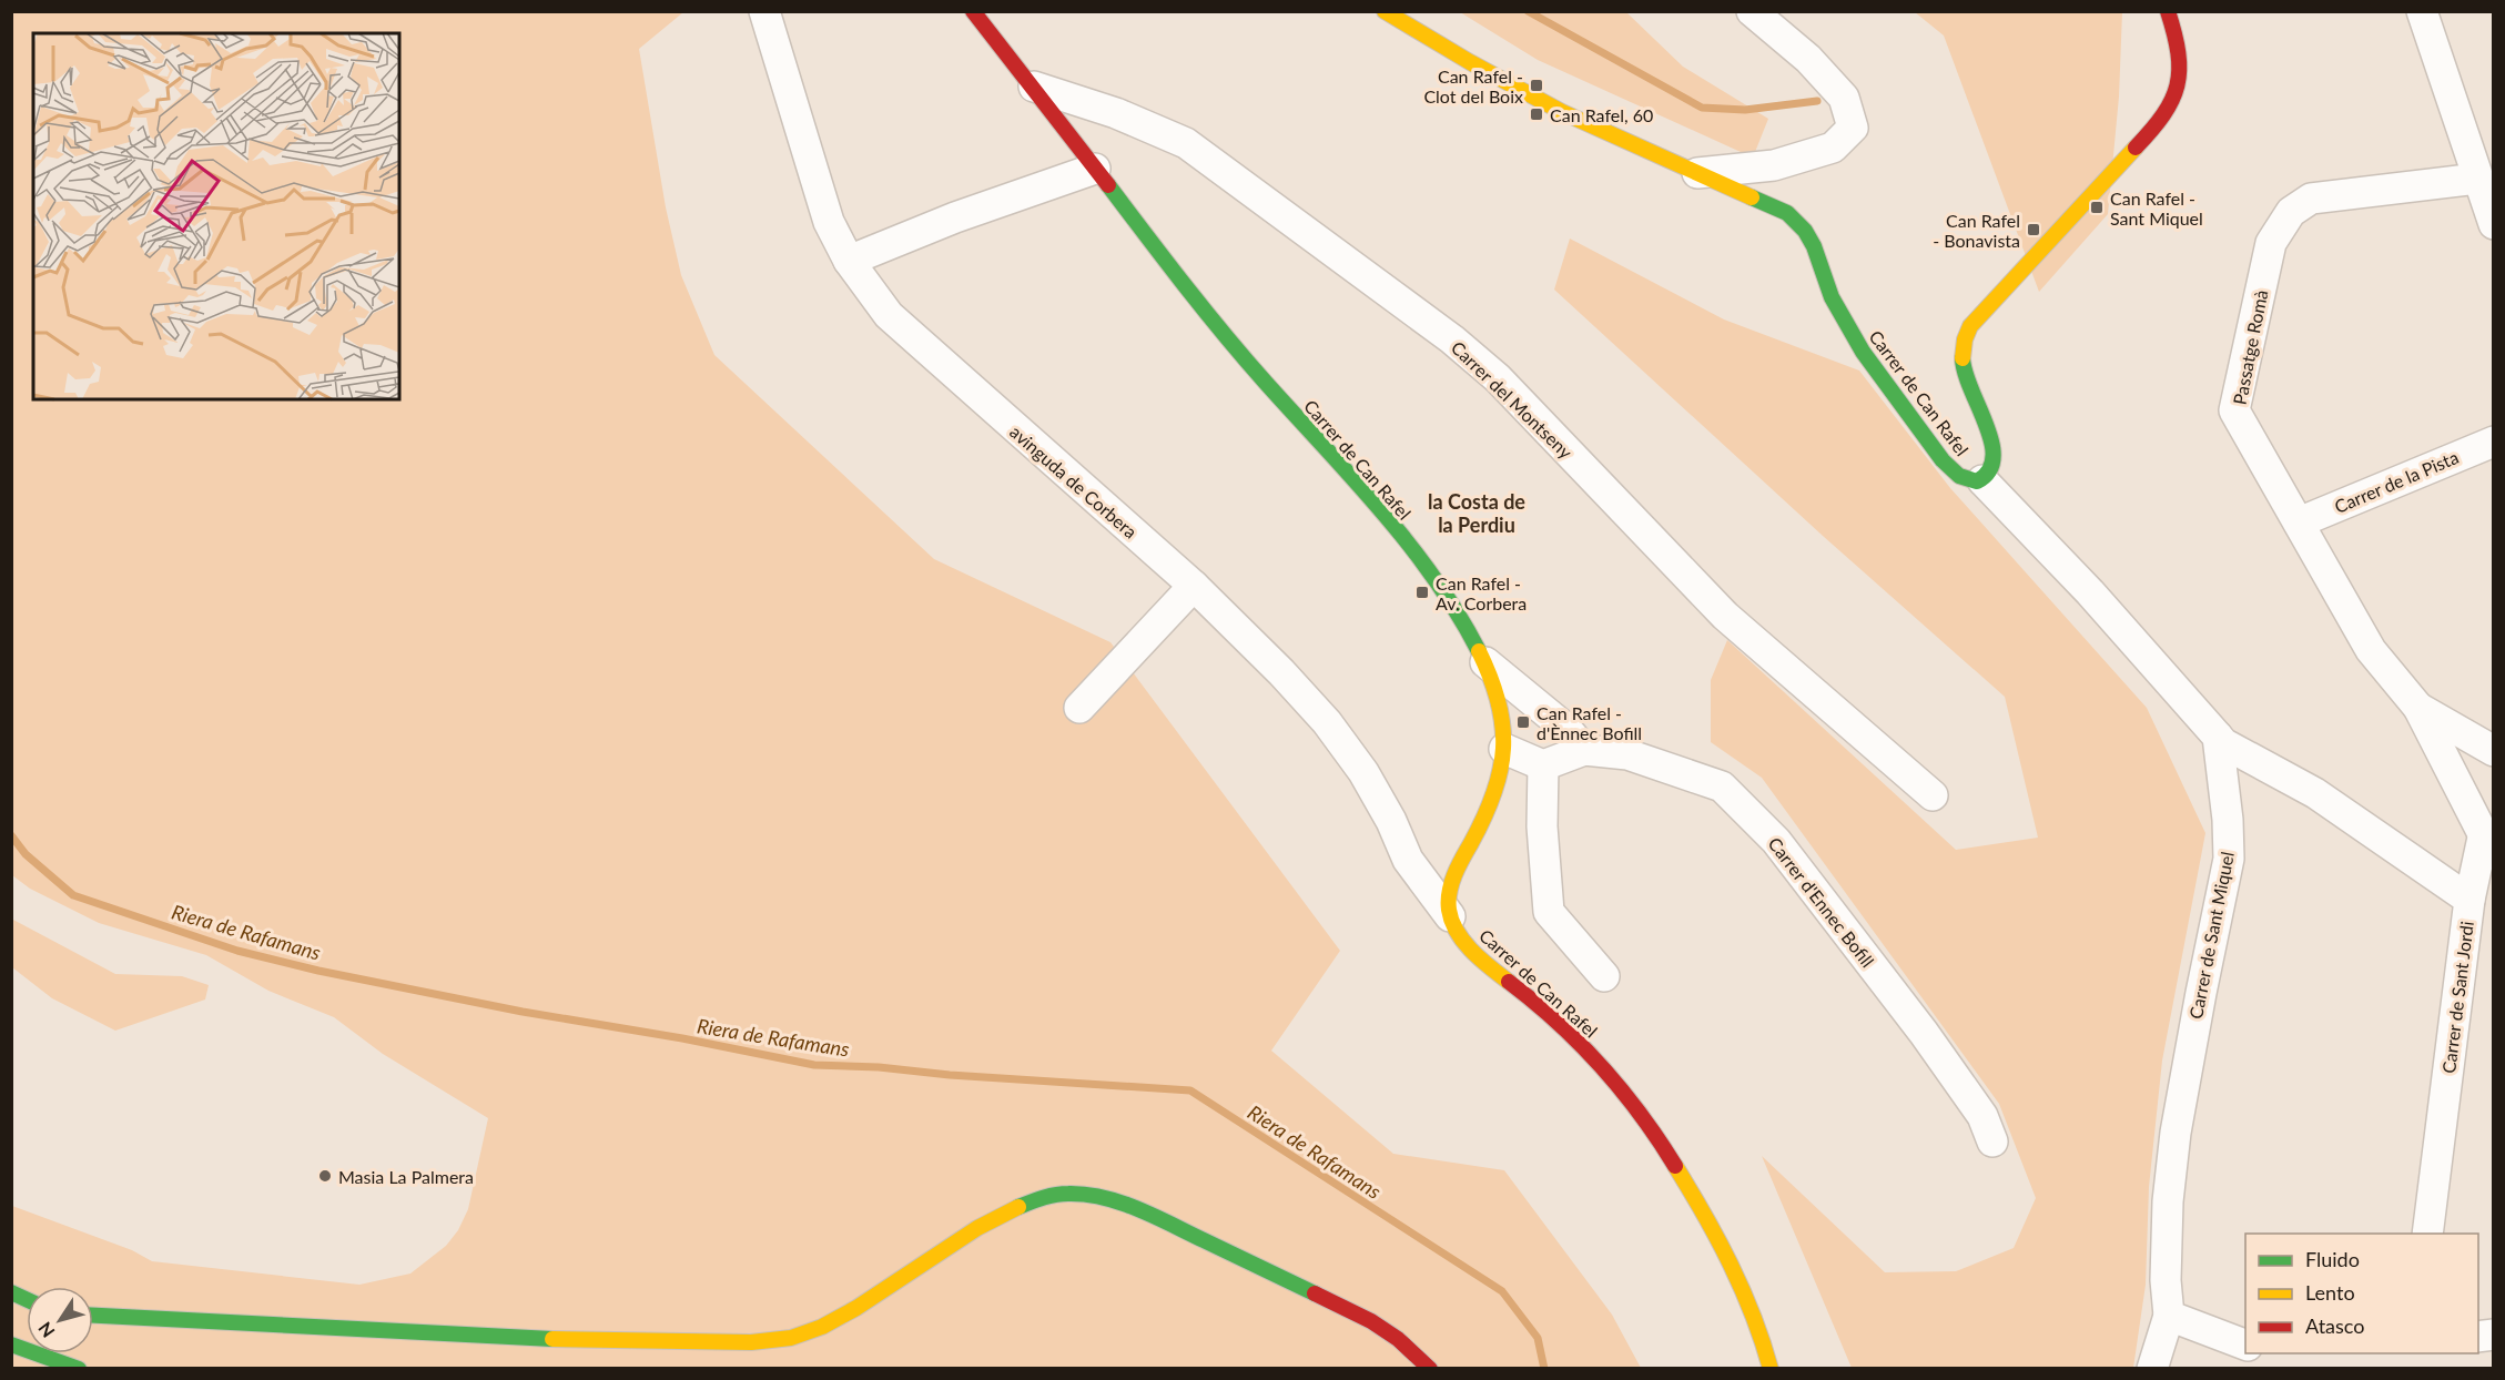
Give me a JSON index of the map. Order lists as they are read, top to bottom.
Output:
{
  "streets": {
    "street": [
      "Passatge Romà",
      "Carrer de Can Rafel",
      "Carrer del Montseny",
      "avinguda de Corbera",
      "Carrer de la Pista",
      "Carrer d'Ennec Bofill",
      "Carrer de Sant Miquel",
      "Carrer de Sant Jordi"
    ]
  },
  "crossings": [
    ["Passatge Romà", "Carrer de la Pista"],
    ["Carrer de Can Rafel", "Carrer del Montseny"],
    ["Carrer de Can Rafel", "avinguda de Corbera"],
    ["Carrer de Sant Miquel", "Carrer de Sant Jordi"]
  ],
  "districts": ["la Costa de la Perdiu"],
  "water": ["Riera de Rafamans"],
  "places": {
    "transit": [
      "Can Rafel - Clot del Boix",
      "Can Rafel, 60",
      "Can Rafel - Sant Miquel",
      "Can Rafel - Bonavista",
      "Can Rafel - Av. Corbera",
      "Can Rafel - d'Ènnec Bofill"
    ],
    "other": ["Masia La Palmera"]
  },
  "legend": ["Fluido", "Lento", "Atasco"],
  "north": "bottom left"
}
